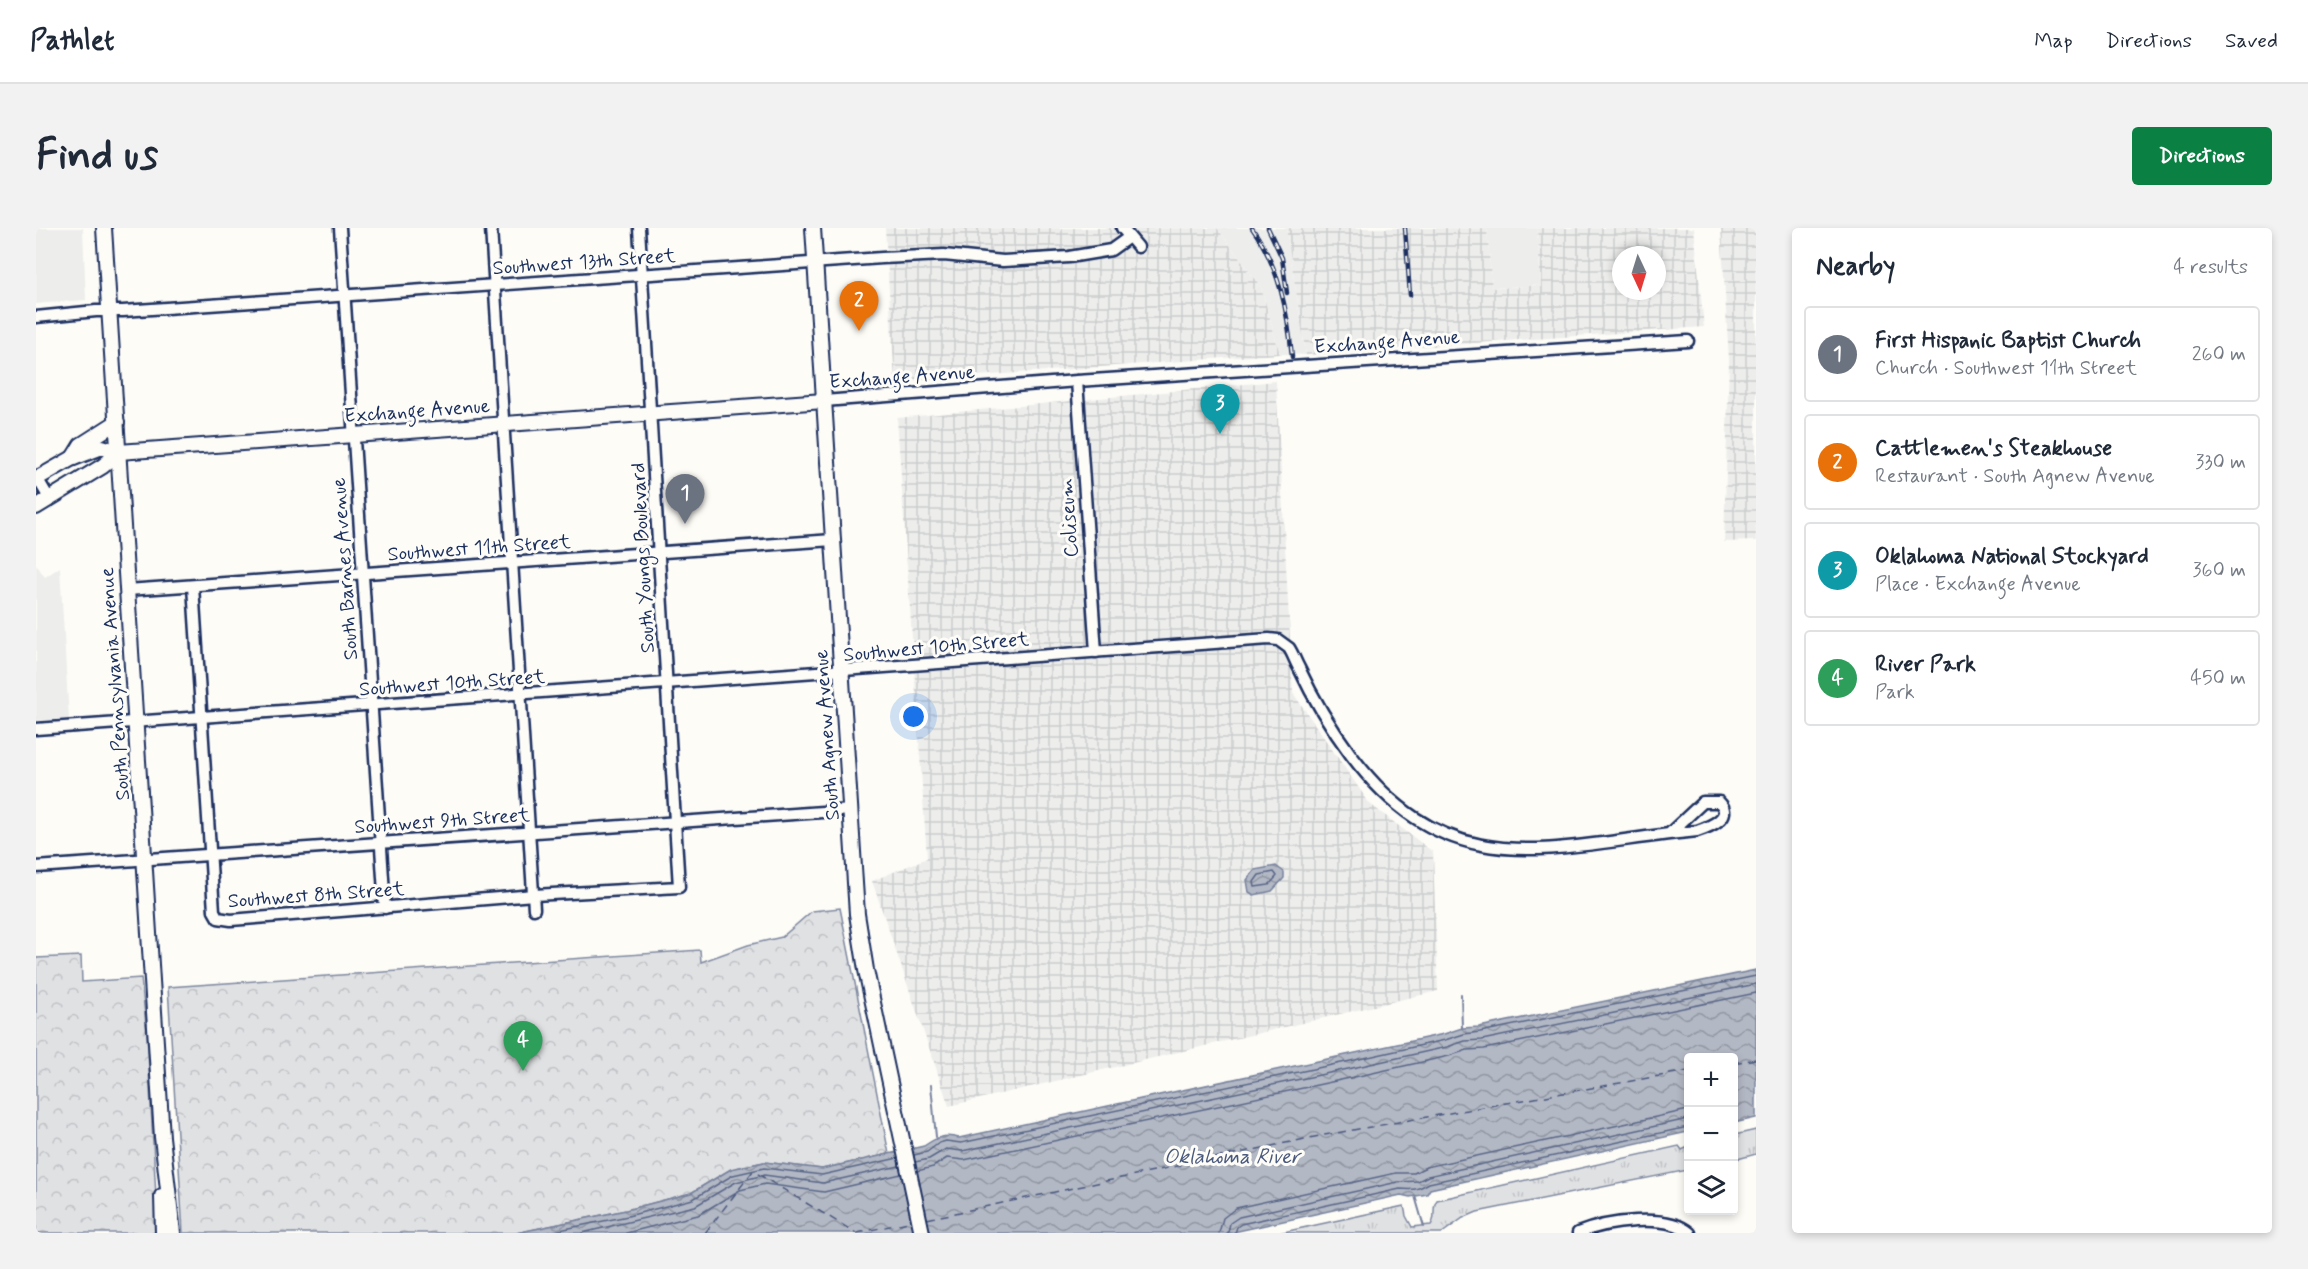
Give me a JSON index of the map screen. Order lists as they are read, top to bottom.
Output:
{
  "streets": {
    "main road": ["Exchange Avenue", "South Pennsylvania Avenue", "South Agnew Avenue"],
    "street": [
      "Southwest 13th Street",
      "Coliseum",
      "Southwest 11th Street",
      "South Youngs Boulevard",
      "South Barnes Avenue",
      "Southwest 10th Street",
      "Southwest 9th Street",
      "Southwest 8th Street"
    ]
  },
  "crossings": [
    ["Southwest 13th Street", "South Youngs Boulevard"],
    ["Southwest 13th Street", "South Barnes Avenue"],
    ["Southwest 13th Street", "South Pennsylvania Avenue"],
    ["Southwest 13th Street", "South Agnew Avenue"],
    ["Exchange Avenue", "Coliseum"],
    ["Exchange Avenue", "South Youngs Boulevard"],
    ["Exchange Avenue", "South Barnes Avenue"],
    ["Exchange Avenue", "South Pennsylvania Avenue"],
    ["Exchange Avenue", "South Agnew Avenue"],
    ["Coliseum", "Southwest 10th Street"],
    ["Southwest 11th Street", "South Youngs Boulevard"],
    ["Southwest 11th Street", "South Barnes Avenue"],
    ["Southwest 11th Street", "South Pennsylvania Avenue"],
    ["Southwest 11th Street", "South Agnew Avenue"],
    ["Southwest 11th Street", "Southwest 8th Street"],
    ["South Youngs Boulevard", "Southwest 10th Street"],
    ["South Youngs Boulevard", "Southwest 9th Street"],
    ["South Youngs Boulevard", "Southwest 8th Street"],
    ["South Barnes Avenue", "Southwest 10th Street"],
    ["South Barnes Avenue", "Southwest 9th Street"],
    ["South Barnes Avenue", "Southwest 8th Street"],
    ["Southwest 10th Street", "South Pennsylvania Avenue"],
    ["Southwest 10th Street", "South Agnew Avenue"],
    ["Southwest 10th Street", "Southwest 8th Street"],
    ["South Pennsylvania Avenue", "Southwest 9th Street"],
    ["South Agnew Avenue", "Southwest 9th Street"],
    ["Southwest 9th Street", "Southwest 8th Street"]
  ],
  "water": ["Oklahoma River"],
  "north": "bottom",
  "page": {
    "header": "Pathlet",
    "nav": ["Map", "Directions", "Saved"],
    "buttons": "Directions",
    "title": "Find us",
    "heading": ["Nearby", "4 results"],
    "pins": [
      "2",
      "3",
      "1",
      "4"
    ],
    "list": [
      {
        "mark": "1",
        "name": "First Hispanic Baptist Church",
        "note": "Church · Southwest 11th Street",
        "value": "260 m"
      },
      {
        "mark": "2",
        "name": "Cattlemen's Steakhouse",
        "note": "Restaurant · South Agnew Avenue",
        "value": "330 m"
      },
      {
        "mark": "3",
        "name": "Oklahoma National Stockyard",
        "note": "Place · Exchange Avenue",
        "value": "360 m"
      },
      {
        "mark": "4",
        "name": "River Park",
        "note": "Park",
        "value": "450 m"
      }
    ],
    "map_buttons": ["+", "−"]
  }
}
